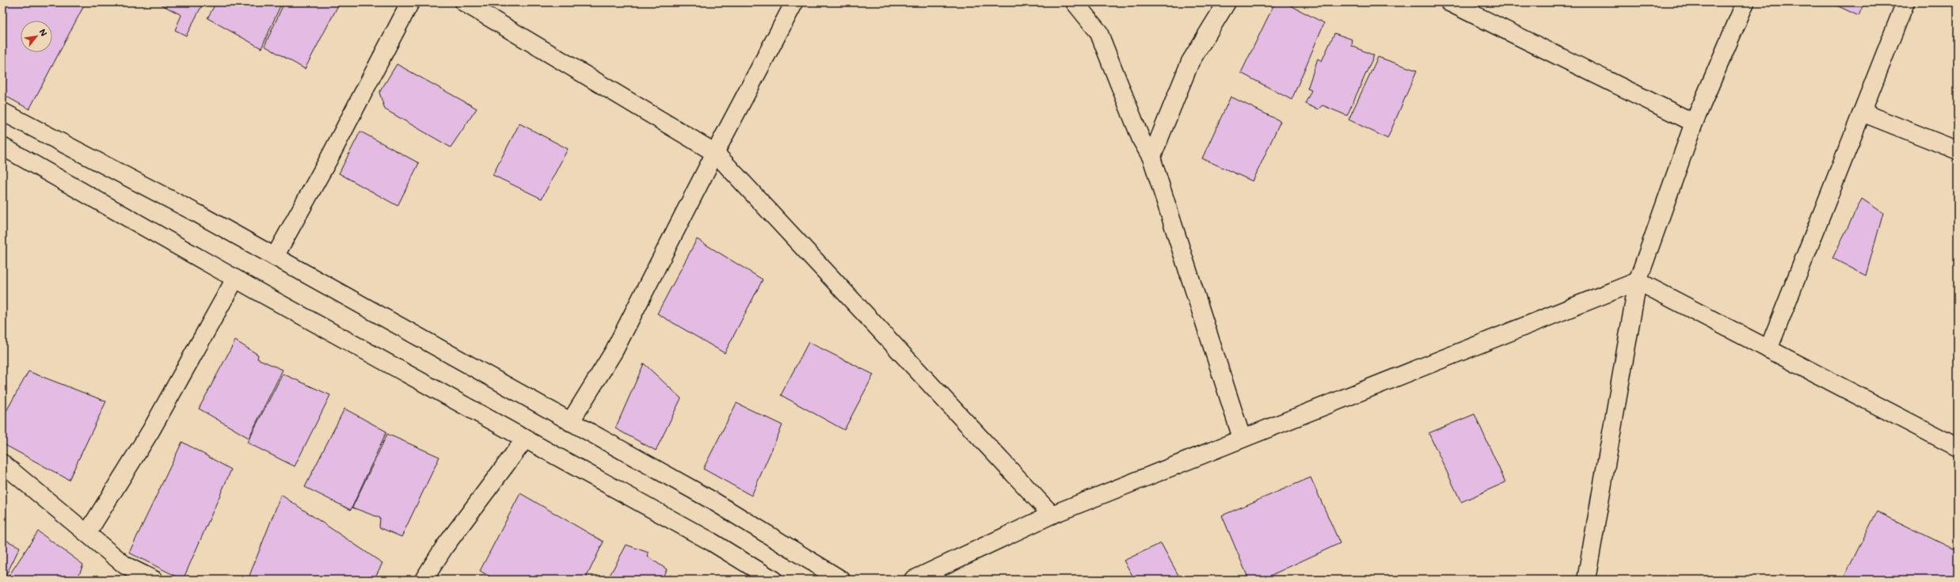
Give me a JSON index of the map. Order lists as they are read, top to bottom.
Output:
{
  "north": "top right"
}
